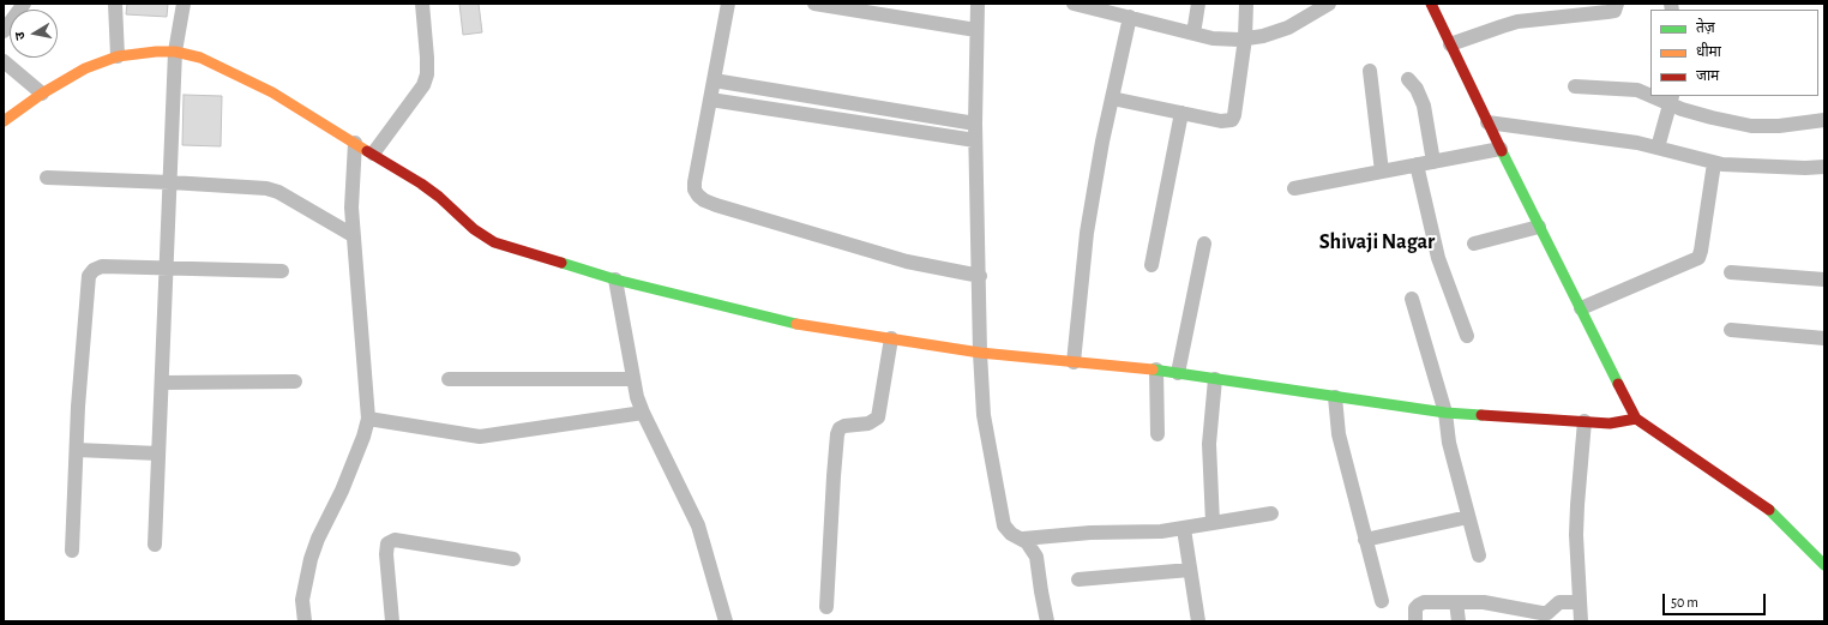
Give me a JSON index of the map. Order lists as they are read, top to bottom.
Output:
{
  "districts": ["Shivaji Nagar"],
  "legend": ["तेज़", "धीमा", "जाम"],
  "scale_bar": "50 m",
  "north": "left"
}
